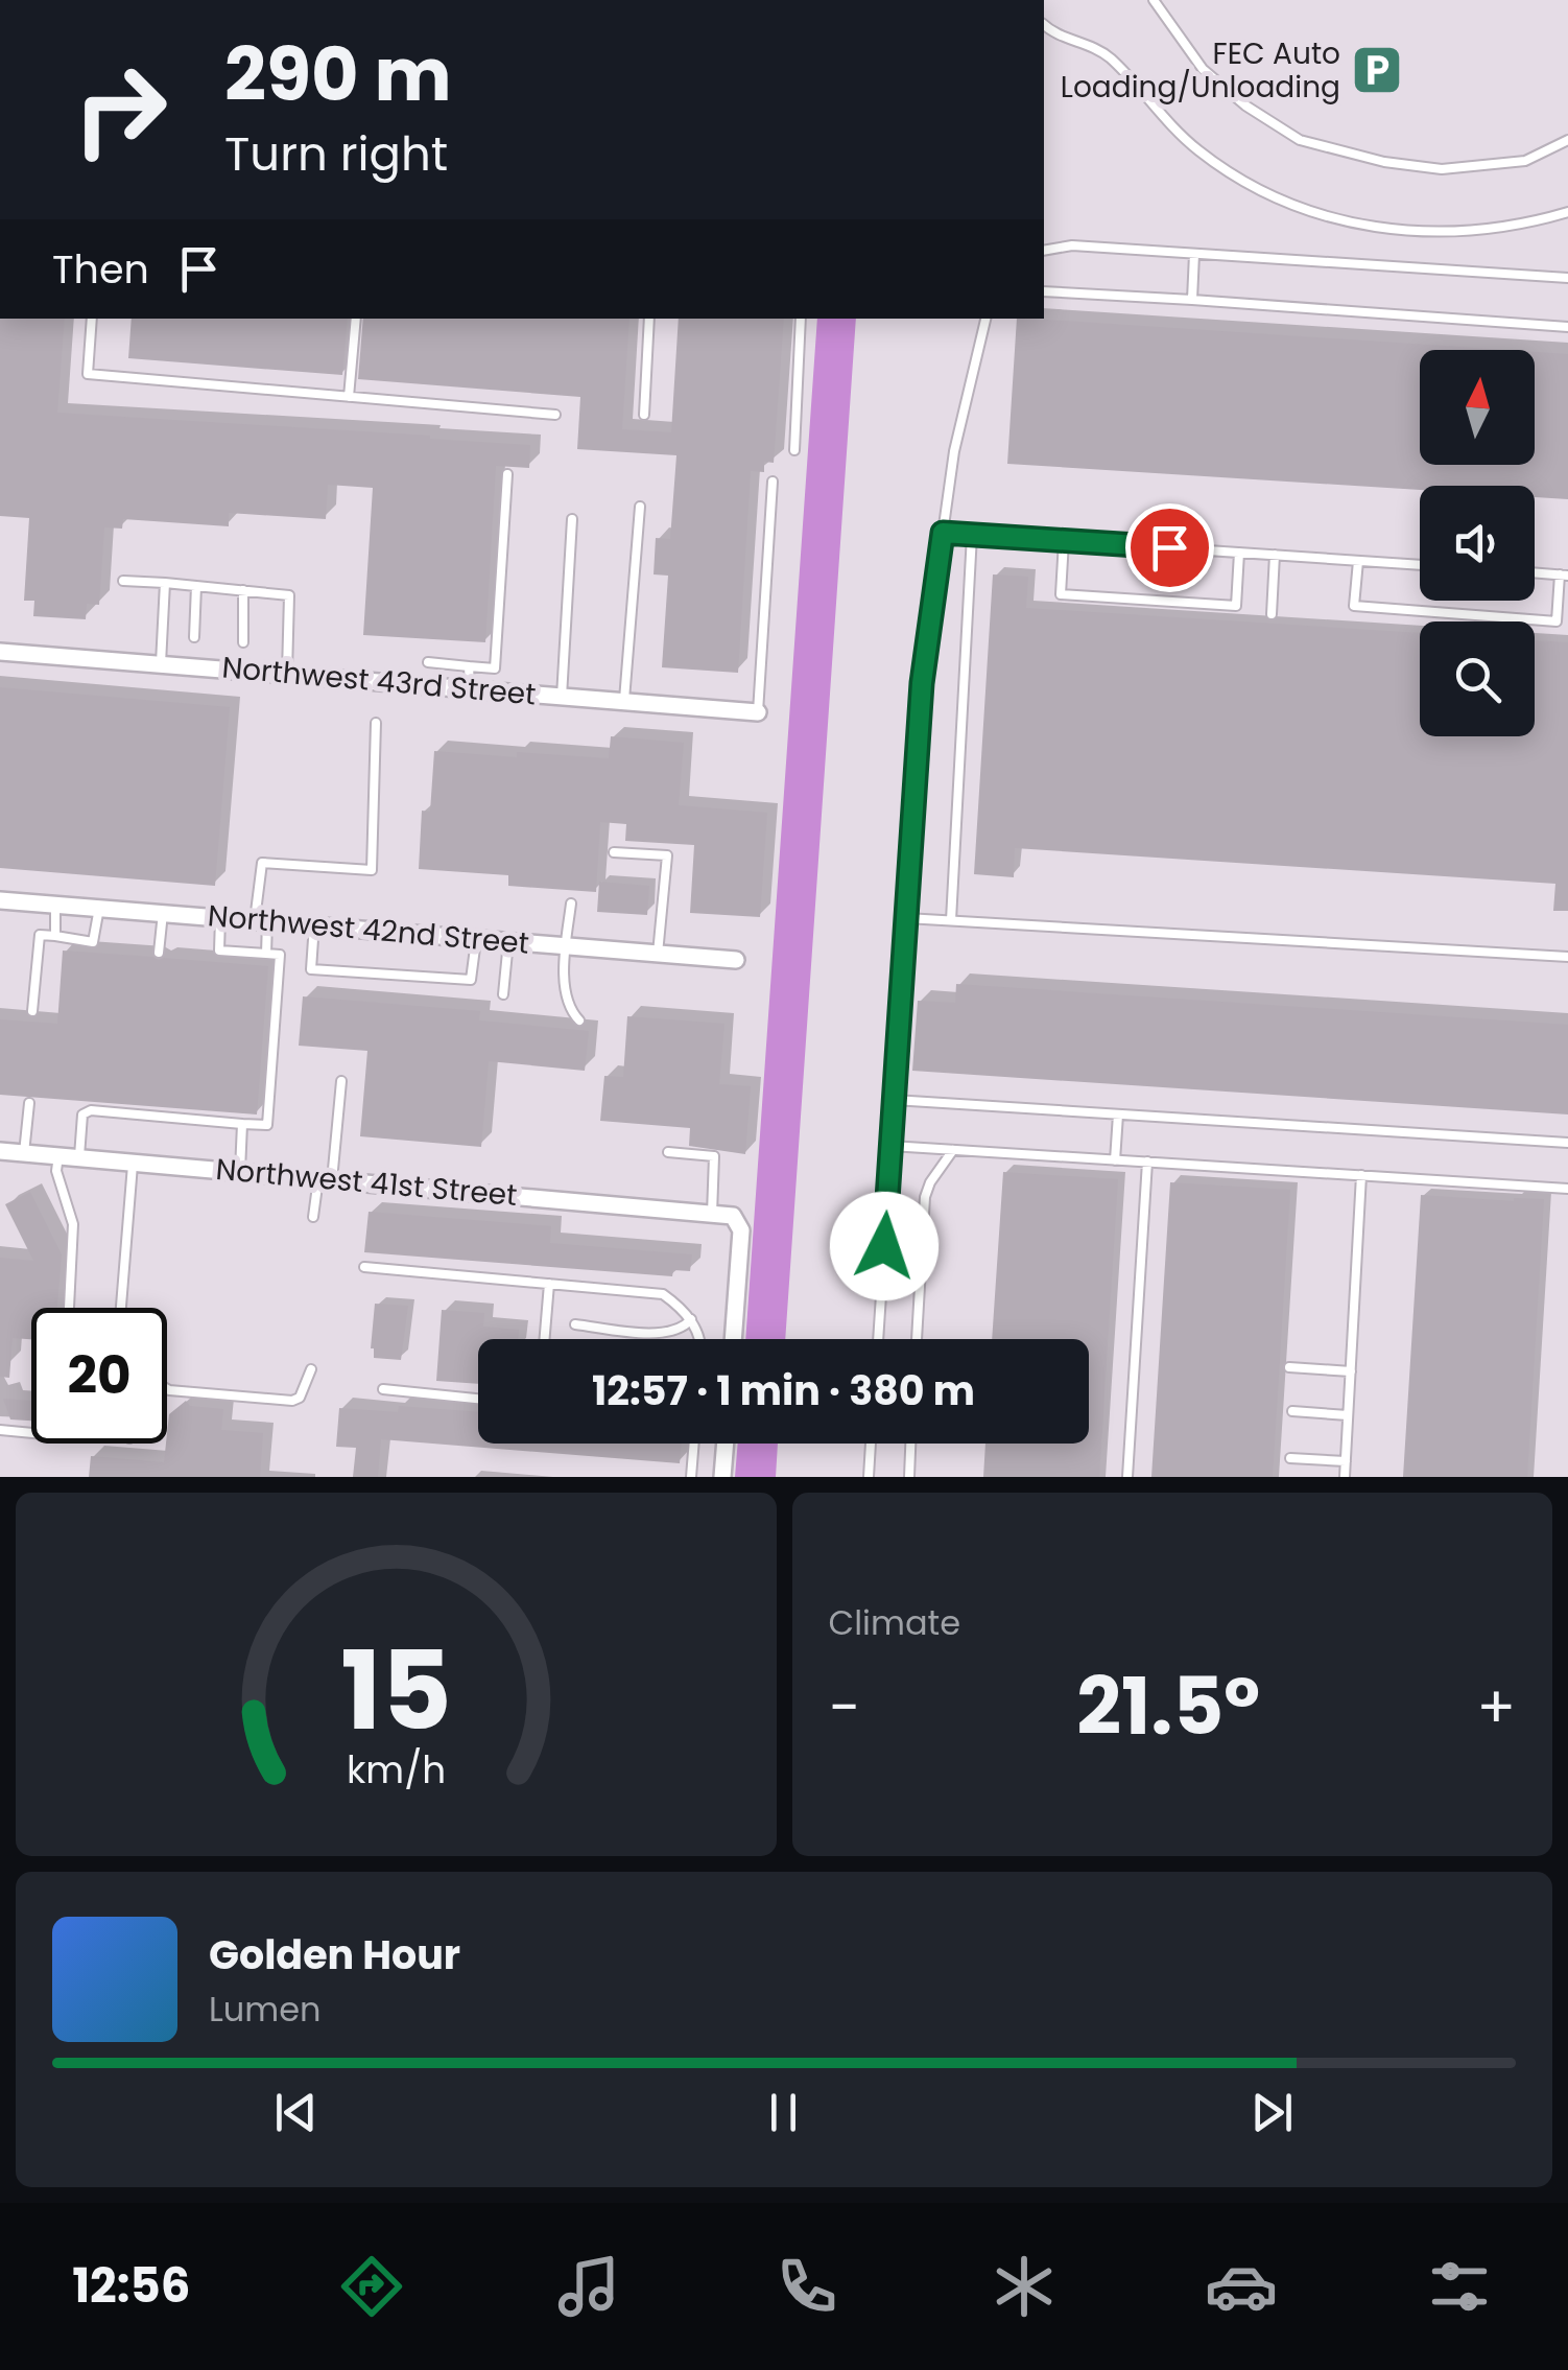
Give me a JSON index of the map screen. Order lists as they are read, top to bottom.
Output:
{
  "streets": {
    "street": ["Northwest 43rd Street", "Northwest 42nd Street", "Northwest 41st Street"]
  },
  "places": {
    "parking": ["FEC Auto Loading/Unloading"]
  },
  "north": "top",
  "page": {
    "turn": ["290 m", "Turn right"],
    "then": "Then",
    "limit": "20",
    "trip": "12:57 · 1 min · 380 m",
    "tile": "Climate",
    "heat": ["−", "21.5°", "+"],
    "song": ["Golden Hour", "Lumen"],
    "tabs": "12:56",
    "gauge": ["15", "km/h"]
  }
}
